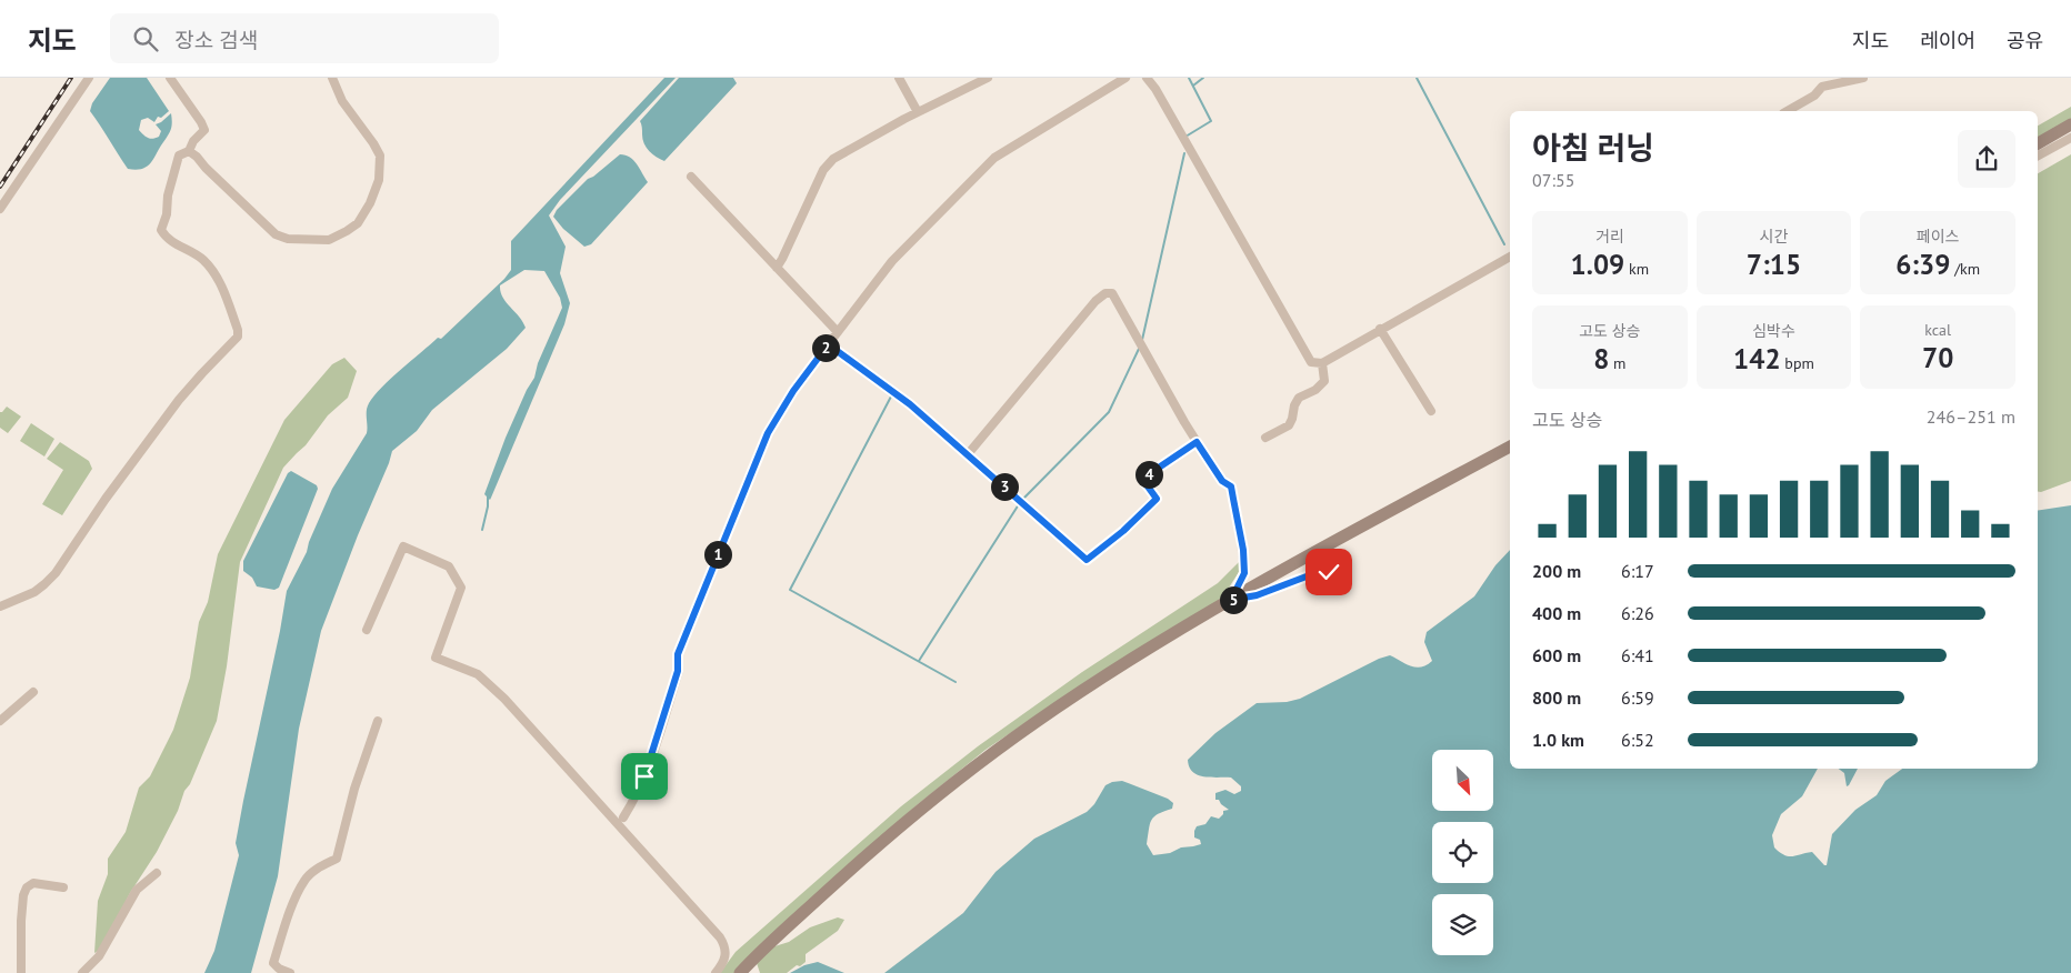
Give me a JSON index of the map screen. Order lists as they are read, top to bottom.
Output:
{
  "north": "bottom right",
  "page": {
    "header": "지도",
    "search": "장소 검색",
    "nav": ["지도", "레이어", "공유"],
    "heading": ["아침 러닝", "07:55"],
    "stats": [
      ["거리", "1.09 km"],
      ["시간", "7:15"],
      ["페이스", "6:39 /km"],
      ["고도 상승", "8 m"],
      ["심박수", "142 bpm"],
      ["kcal", "70"]
    ],
    "pins": [
      "2",
      "4",
      "3",
      "1",
      "5"
    ],
    "chart": ["고도 상승", "246–251 m"],
    "list": [
      {
        "name": "200 m",
        "note": "6:17"
      },
      {
        "name": "400 m",
        "note": "6:26"
      },
      {
        "name": "600 m",
        "note": "6:41"
      },
      {
        "name": "800 m",
        "note": "6:59"
      },
      {
        "name": "1.0 km",
        "note": "6:52"
      }
    ]
  }
}
